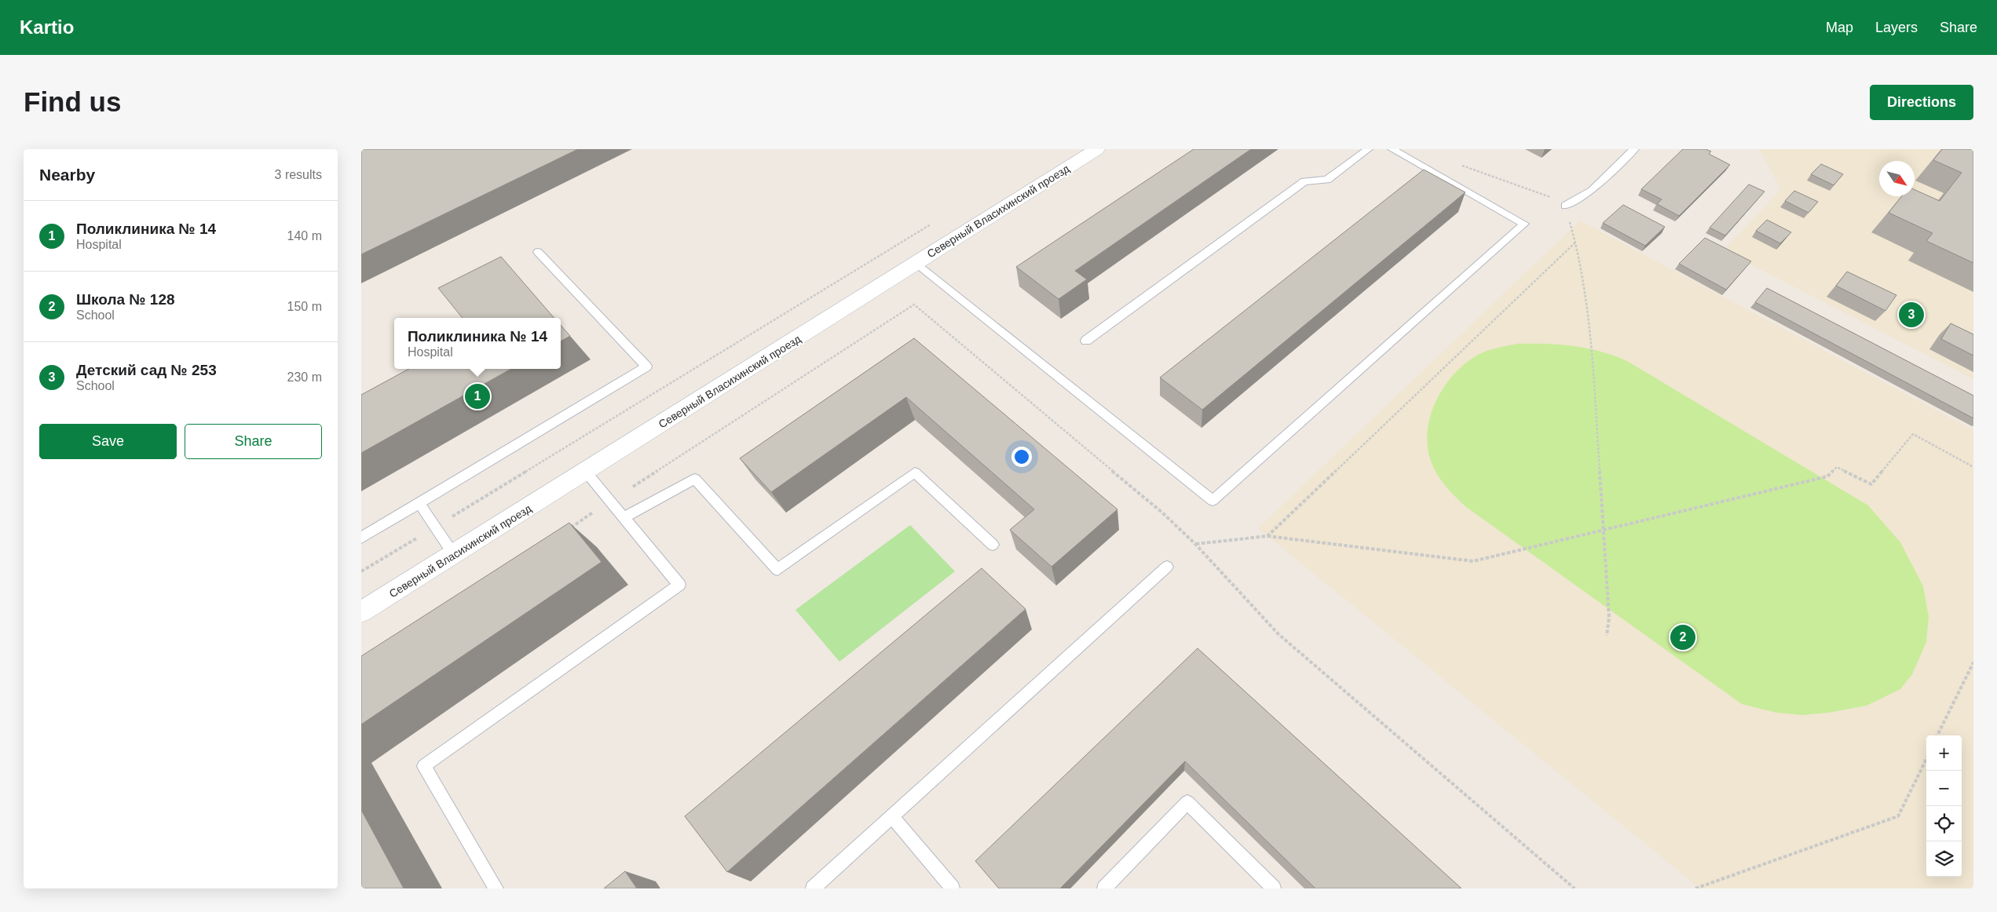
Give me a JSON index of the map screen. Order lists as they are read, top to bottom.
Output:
{
  "streets": {
    "street": ["Северный Власихинский проезд"]
  },
  "north": "bottom right",
  "page": {
    "header": "Kartio",
    "nav": ["Map", "Layers", "Share"],
    "buttons": [
      "Directions",
      ["Save", "Share"]
    ],
    "title": "Find us",
    "heading": ["Nearby", "3 results"],
    "list": [
      {
        "mark": "1",
        "name": "Поликлиника № 14",
        "note": "Hospital",
        "value": "140 m"
      },
      {
        "mark": "2",
        "name": "Школа № 128",
        "note": "School",
        "value": "150 m"
      },
      {
        "mark": "3",
        "name": "Детский сад № 253",
        "note": "School",
        "value": "230 m"
      }
    ],
    "pins": ["3", "1", "2"],
    "popup": ["Поликлиника № 14", "Hospital"],
    "map_buttons": ["+", "−"]
  }
}
